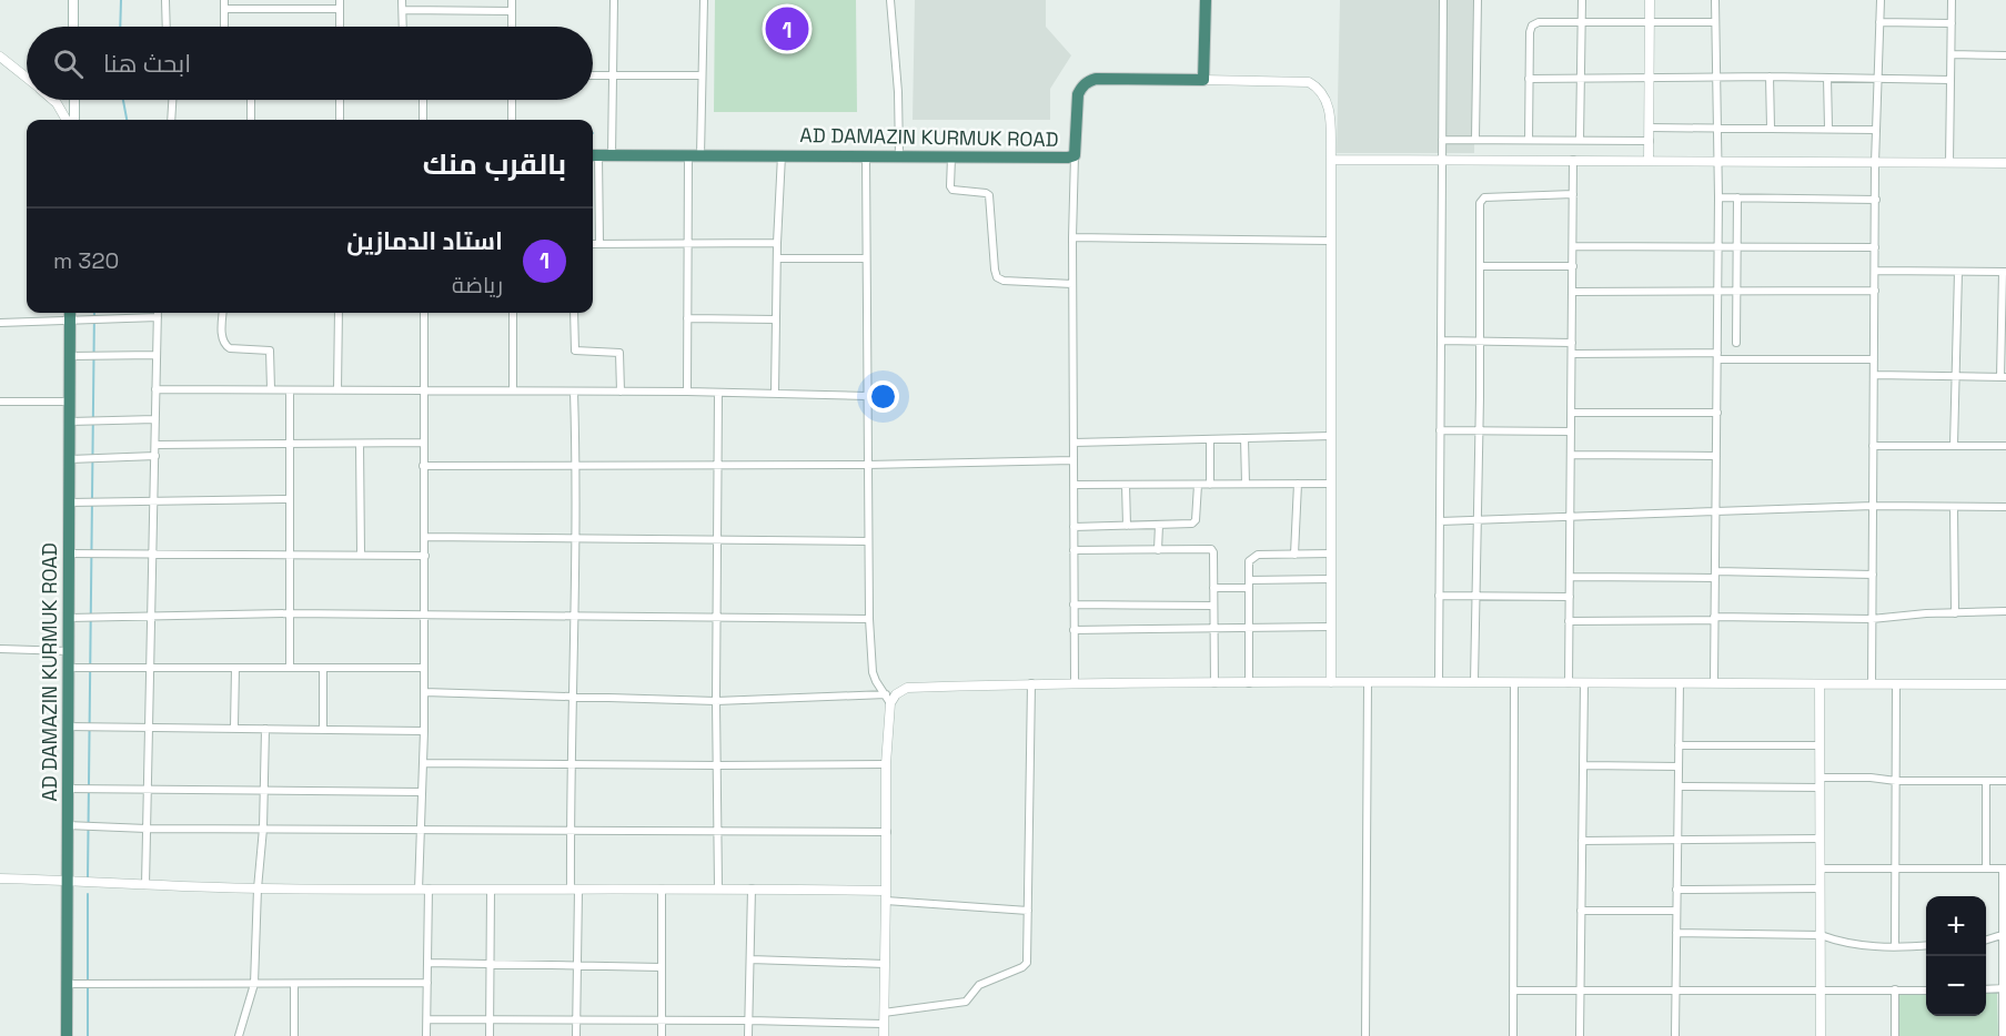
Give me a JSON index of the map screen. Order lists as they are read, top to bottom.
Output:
{
  "streets": {
    "highway": ["AD DAMAZIN KURMUK ROAD"]
  },
  "page": {
    "pins": "1",
    "search": "ابحث هنا",
    "heading": "بالقرب منك",
    "list": [
      {
        "mark": "1",
        "name": "استاد الدمازين",
        "note": "رياضة",
        "value": "320 m"
      }
    ],
    "map_buttons": ["+", "−"]
  }
}
